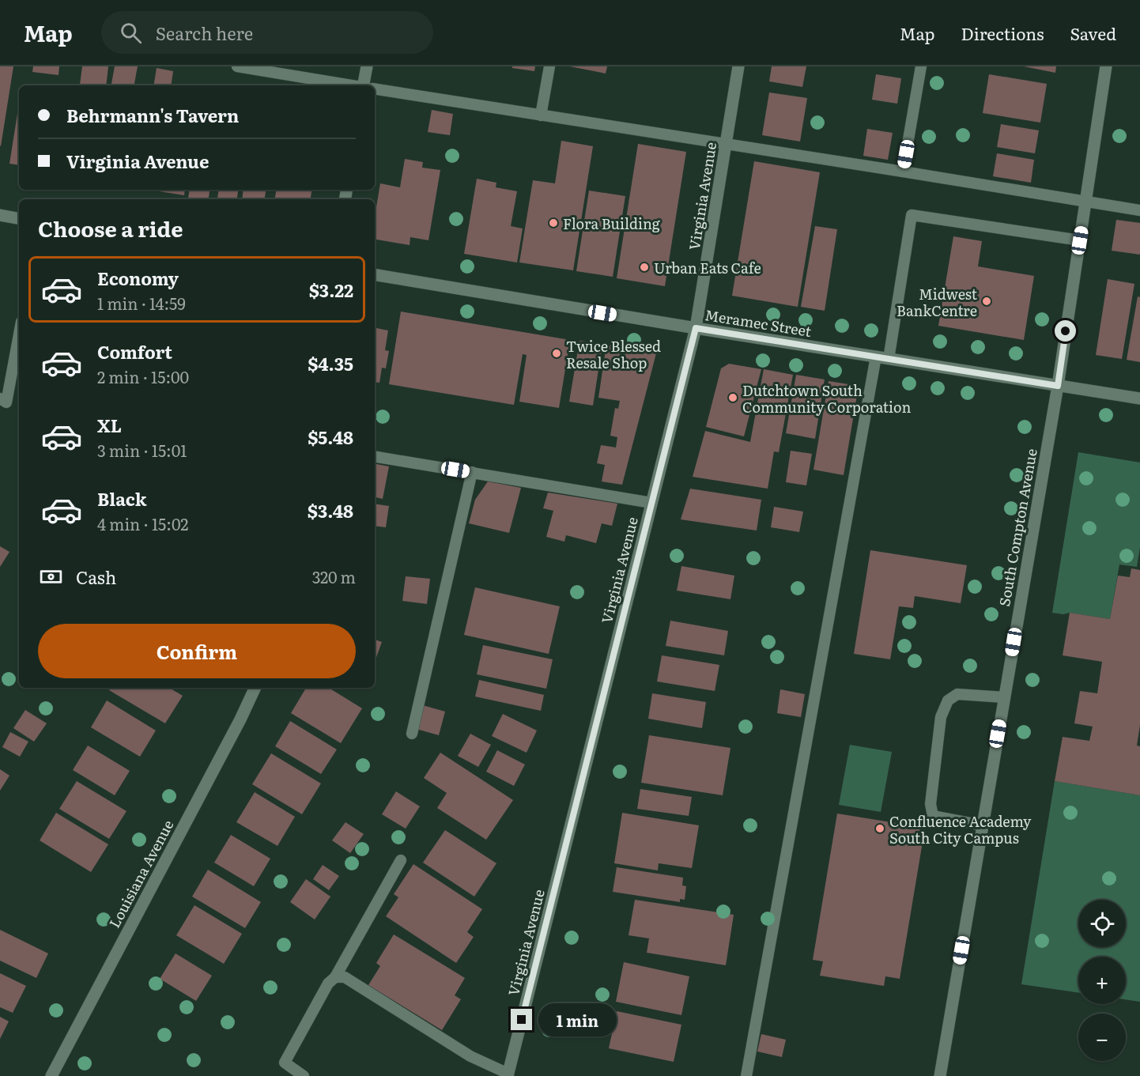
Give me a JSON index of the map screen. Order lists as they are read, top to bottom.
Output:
{
  "streets": {
    "street": [
      "Virginia Avenue",
      "Meramec Street",
      "South Compton Avenue",
      "Louisiana Avenue"
    ]
  },
  "crossings": [
    ["Virginia Avenue", "Meramec Street"],
    ["Meramec Street", "South Compton Avenue"]
  ],
  "places": [
    "Flora Building",
    "Urban Eats Cafe",
    "Midwest BankCentre",
    "Twice Blessed Resale Shop",
    "Dutchtown South Community Corporation",
    "Confluence Academy South City Campus"
  ],
  "page": {
    "header": "Map",
    "search": "Search here",
    "nav": ["Map", "Directions", "Saved"],
    "banner": ["Behrmann's Tavern", "Virginia Avenue"],
    "heading": "Choose a ride",
    "list": [
      {
        "name": "Economy",
        "note": "1 min · 14:59",
        "value": "$3.22"
      },
      {
        "name": "Comfort",
        "note": "2 min · 15:00",
        "value": "$4.35"
      },
      {
        "name": "XL",
        "note": "3 min · 15:01",
        "value": "$5.48"
      },
      {
        "name": "Black",
        "note": "4 min · 15:02",
        "value": "$3.48"
      }
    ],
    "pay": ["Cash", "320 m"],
    "buttons": "Confirm",
    "map_buttons": ["+", "−"],
    "bubble": "1 min"
  }
}
